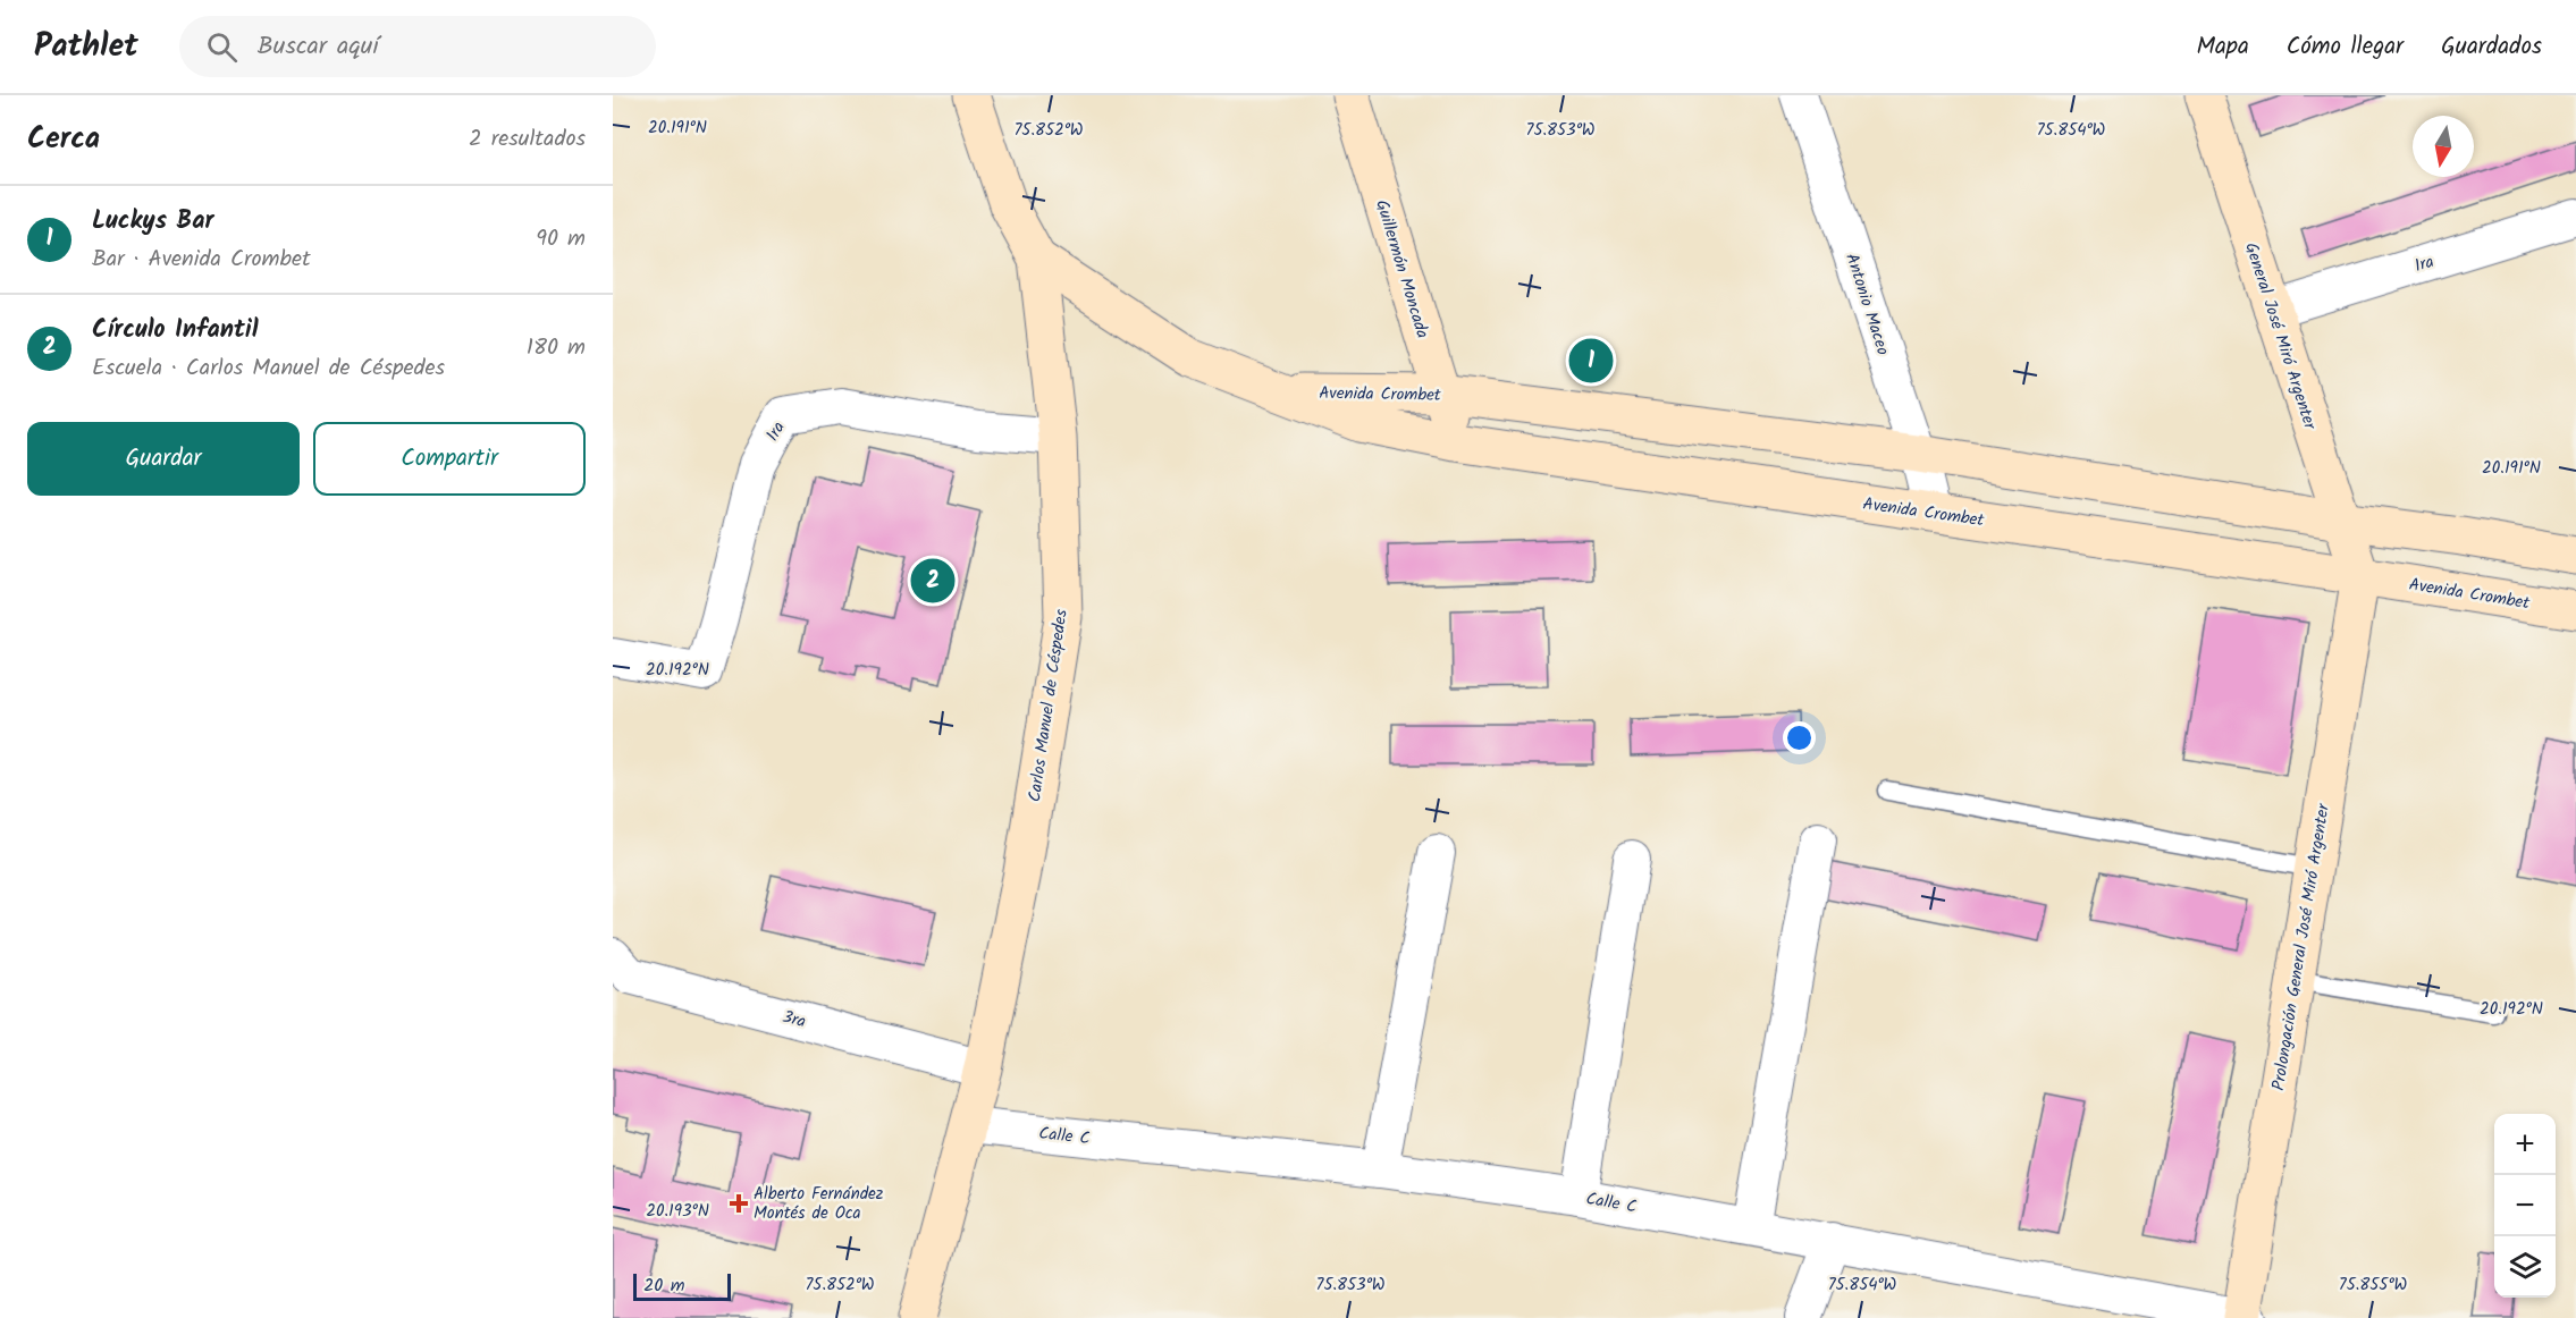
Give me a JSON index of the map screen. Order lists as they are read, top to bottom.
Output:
{
  "streets": {
    "main road": [
      "Guillermón Moncada",
      "General José Miró Argenter",
      "Avenida Crombet",
      "Carlos Manuel de Céspedes",
      "Prolongación General José Miró Argenter"
    ],
    "street": [
      "1ra",
      "Antonio Maceo",
      "3ra",
      "Calle C"
    ]
  },
  "crossings": [
    ["1ra", "General José Miró Argenter"],
    ["1ra", "Carlos Manuel de Céspedes"],
    ["Guillermón Moncada", "Avenida Crombet"],
    ["Antonio Maceo", "Avenida Crombet"],
    ["General José Miró Argenter", "Avenida Crombet"],
    ["General José Miró Argenter", "Prolongación General José Miró Argenter"],
    ["Avenida Crombet", "Carlos Manuel de Céspedes"],
    ["Avenida Crombet", "Prolongación General José Miró Argenter"],
    ["Carlos Manuel de Céspedes", "3ra"],
    ["Carlos Manuel de Céspedes", "Calle C"],
    ["Prolongación General José Miró Argenter", "Calle C"]
  ],
  "places": {
    "health": ["Alberto Fernández Montés de Oca"]
  },
  "scale_bar": "20 m",
  "north": "bottom",
  "page": {
    "header": "Pathlet",
    "search": "Buscar aquí",
    "nav": ["Mapa", "Cómo llegar", "Guardados"],
    "heading": ["Cerca", "2 resultados"],
    "list": [
      {
        "mark": "1",
        "name": "Luckys Bar",
        "note": "Bar · Avenida Crombet",
        "value": "90 m"
      },
      {
        "mark": "2",
        "name": "Círculo Infantil",
        "note": "Escuela · Carlos Manuel de Céspedes",
        "value": "180 m"
      }
    ],
    "pins": ["1", "2"],
    "buttons": ["Guardar", "Compartir"],
    "map_buttons": ["+", "−"],
    "scale": "20 m"
  },
  "coordinates": [
    "20.191°N",
    "75.852°W",
    "75.853°W",
    "75.854°W",
    "20.192°N",
    "20.193°N",
    "75.855°W"
  ]
}
